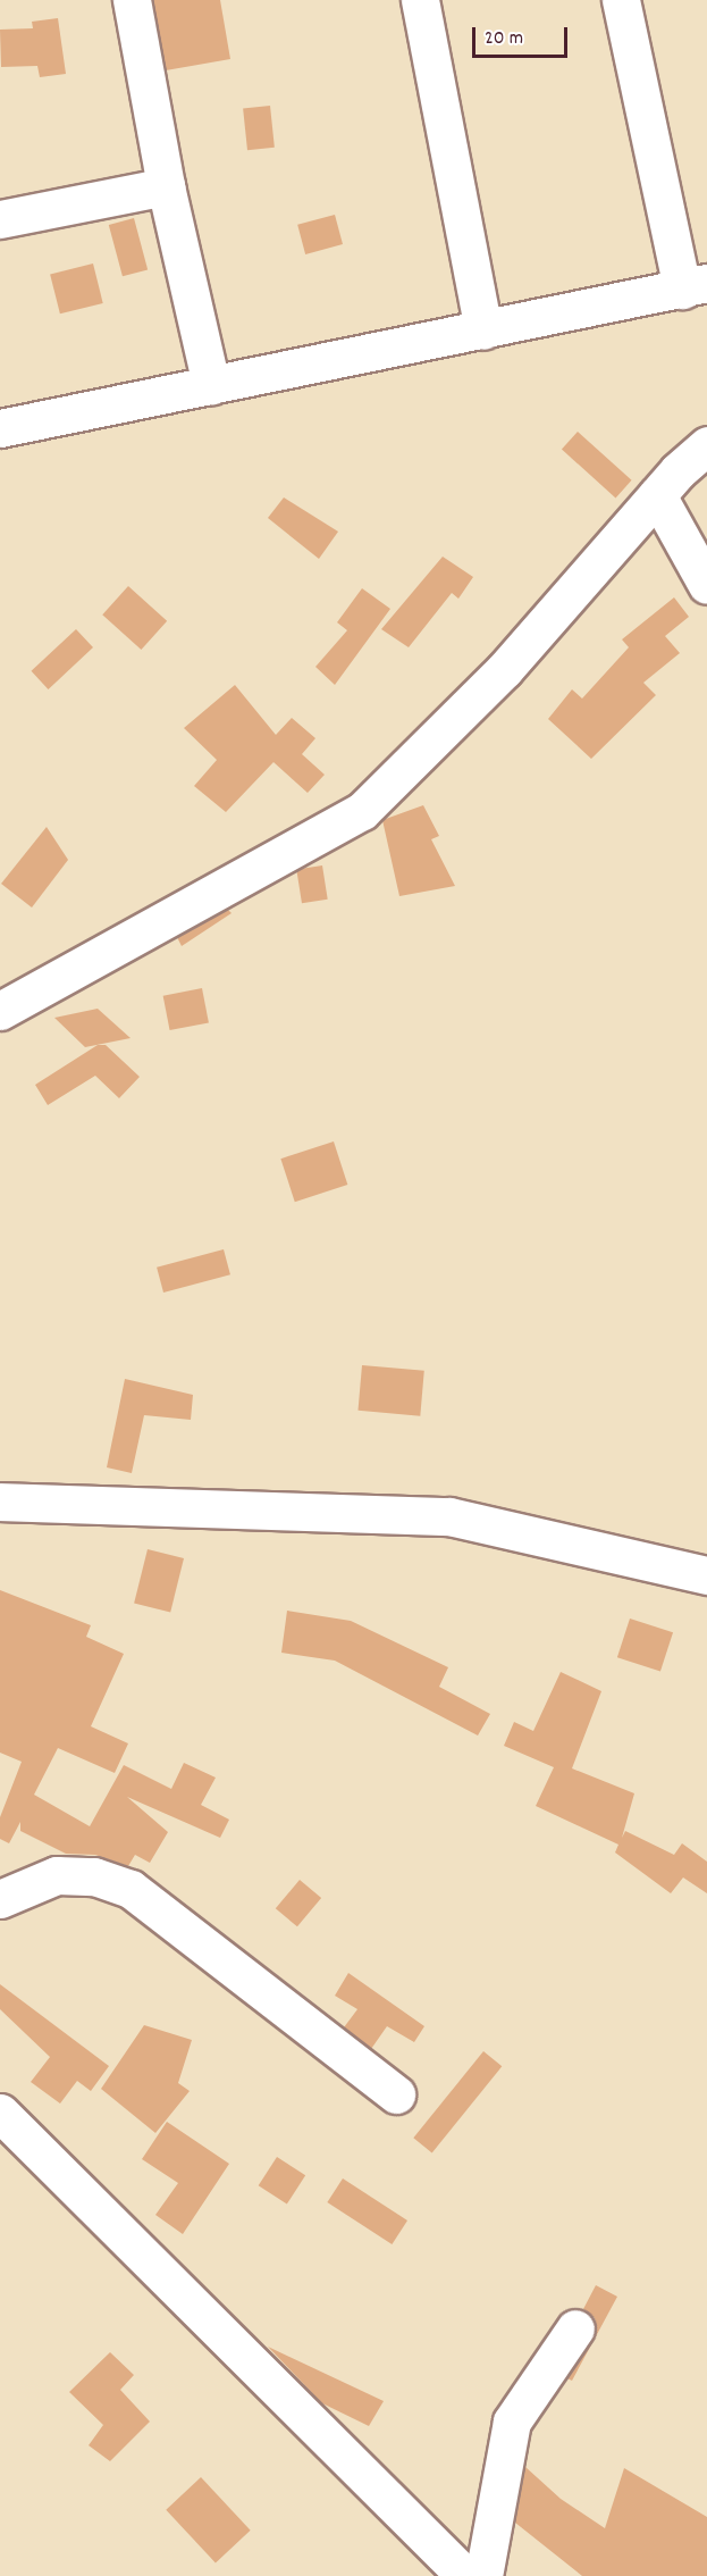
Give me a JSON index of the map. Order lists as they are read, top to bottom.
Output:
{
  "scale_bar": "20 m"
}
